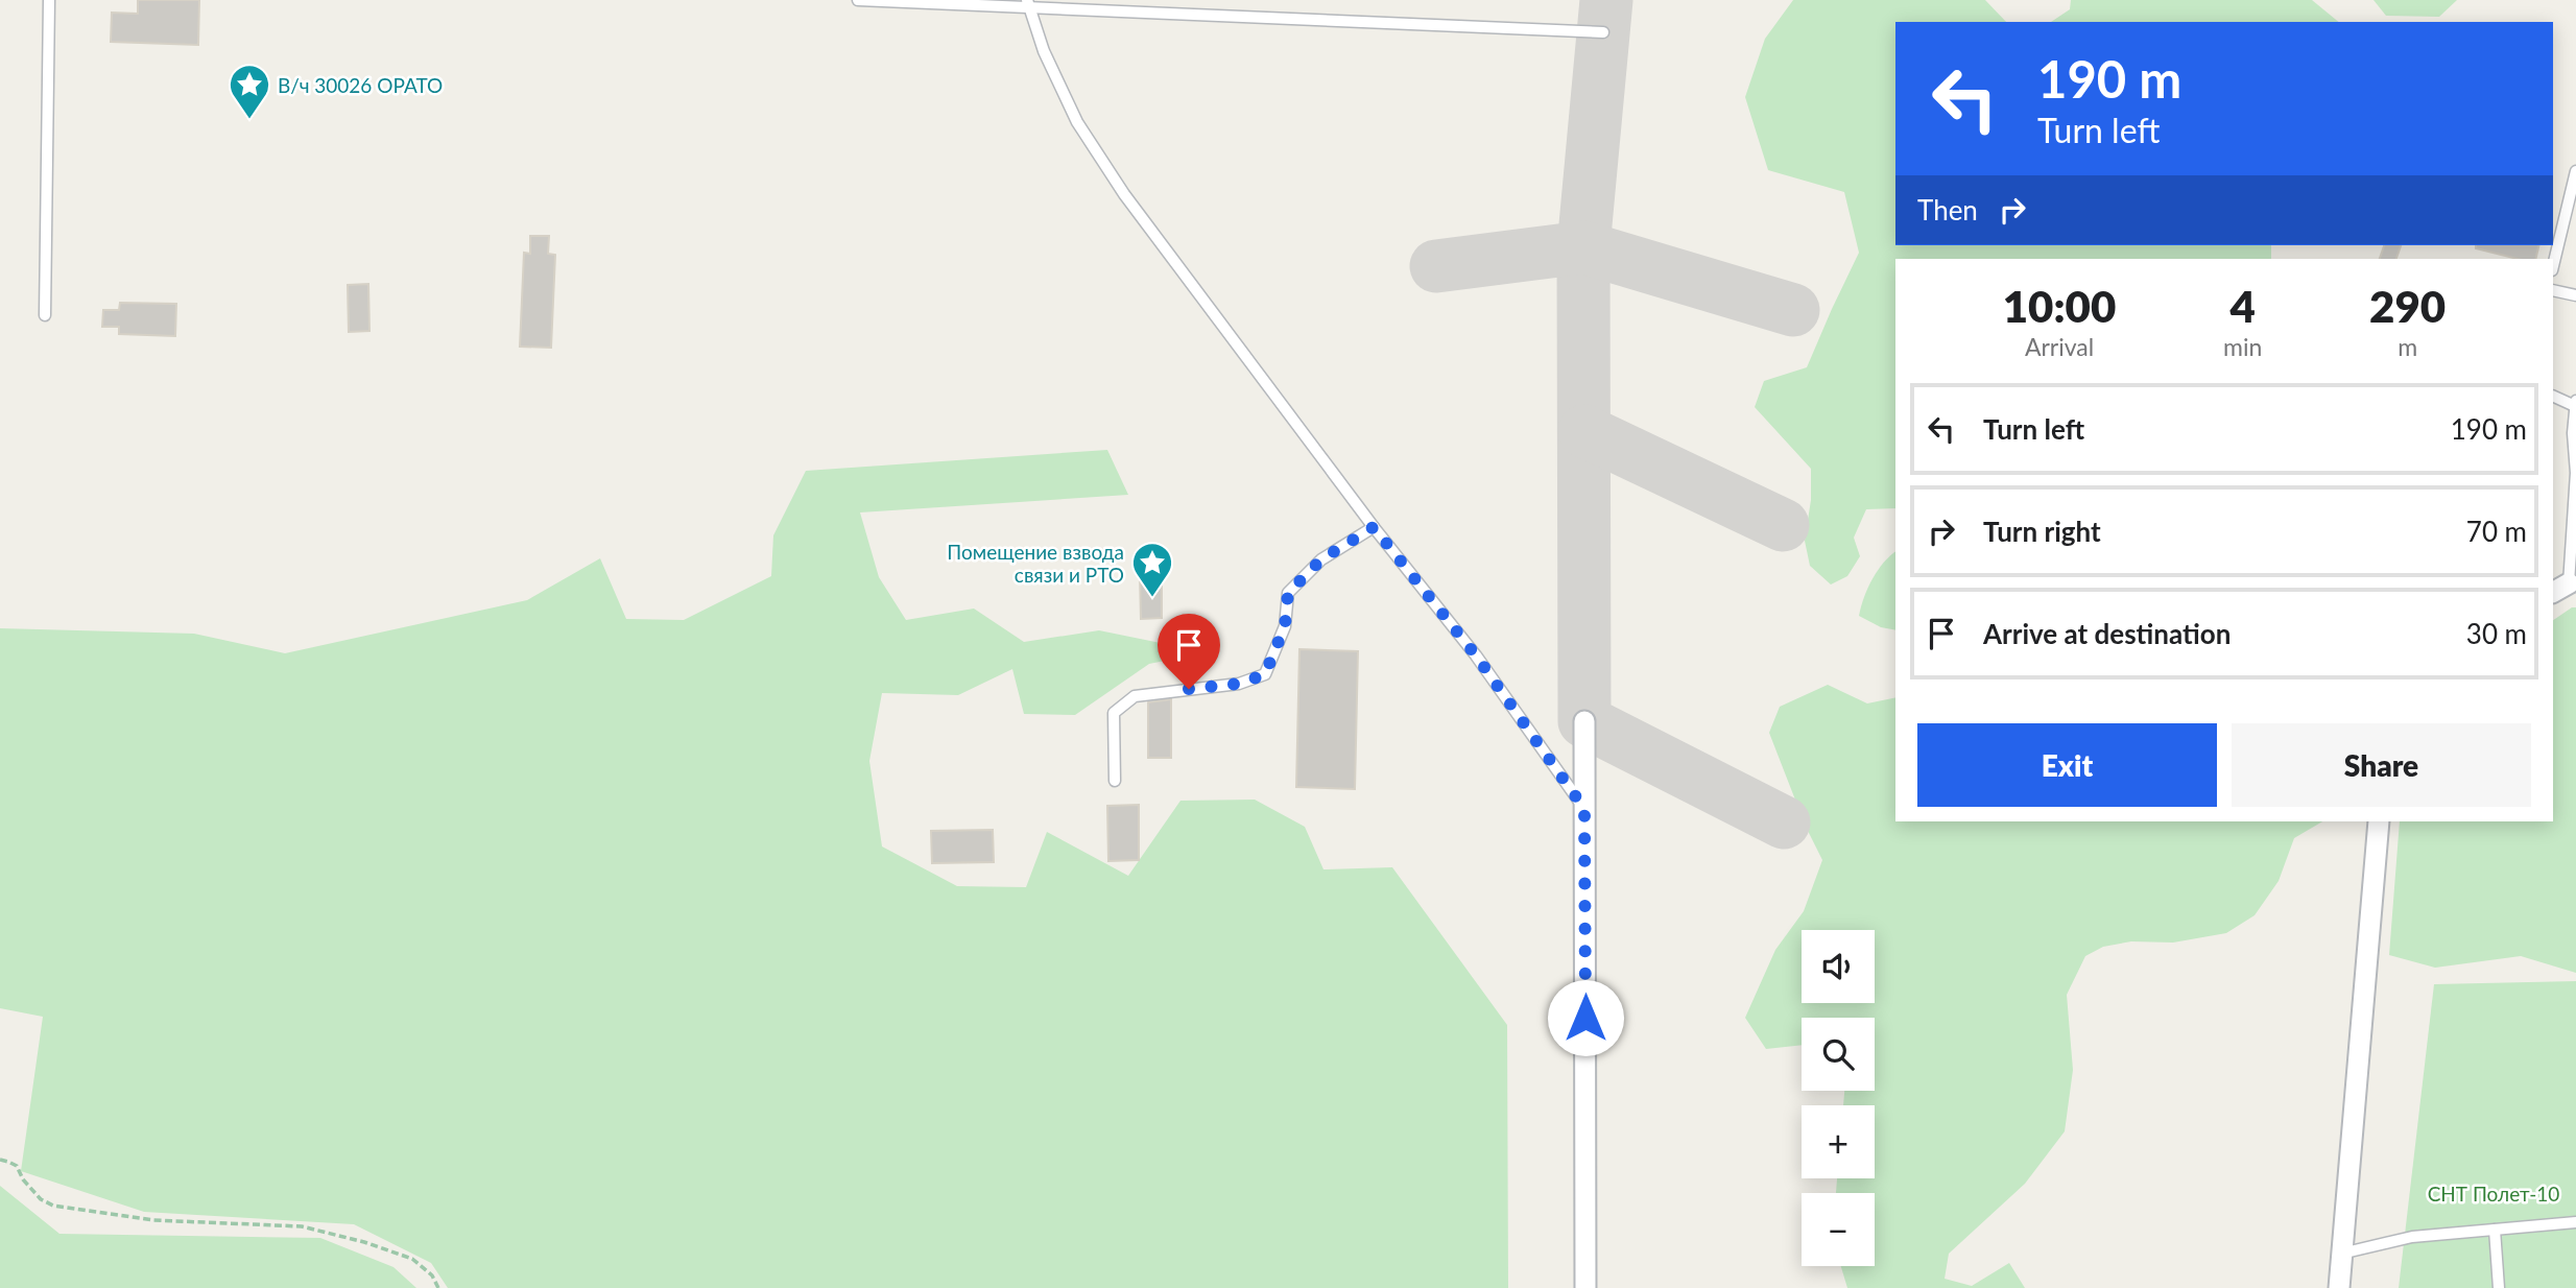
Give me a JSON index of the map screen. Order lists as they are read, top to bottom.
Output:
{
  "parks": ["СНТ Полет-10"],
  "places": {
    "place": ["В/ч 30026 ОРАТО", "Помещение взвода связи и РТО"]
  },
  "page": {
    "turn": ["190 m", "Turn left"],
    "then": "Then",
    "eta": [
      "10:00",
      "Arrival",
      "4",
      "min",
      "290",
      "m"
    ],
    "list": [
      {
        "name": "Turn left",
        "value": "190 m"
      },
      {
        "name": "Turn right",
        "value": "70 m"
      },
      {
        "name": "Arrive at destination",
        "value": "30 m"
      }
    ],
    "buttons": ["Exit", "Share"],
    "map_buttons": ["+", "−"]
  }
}
